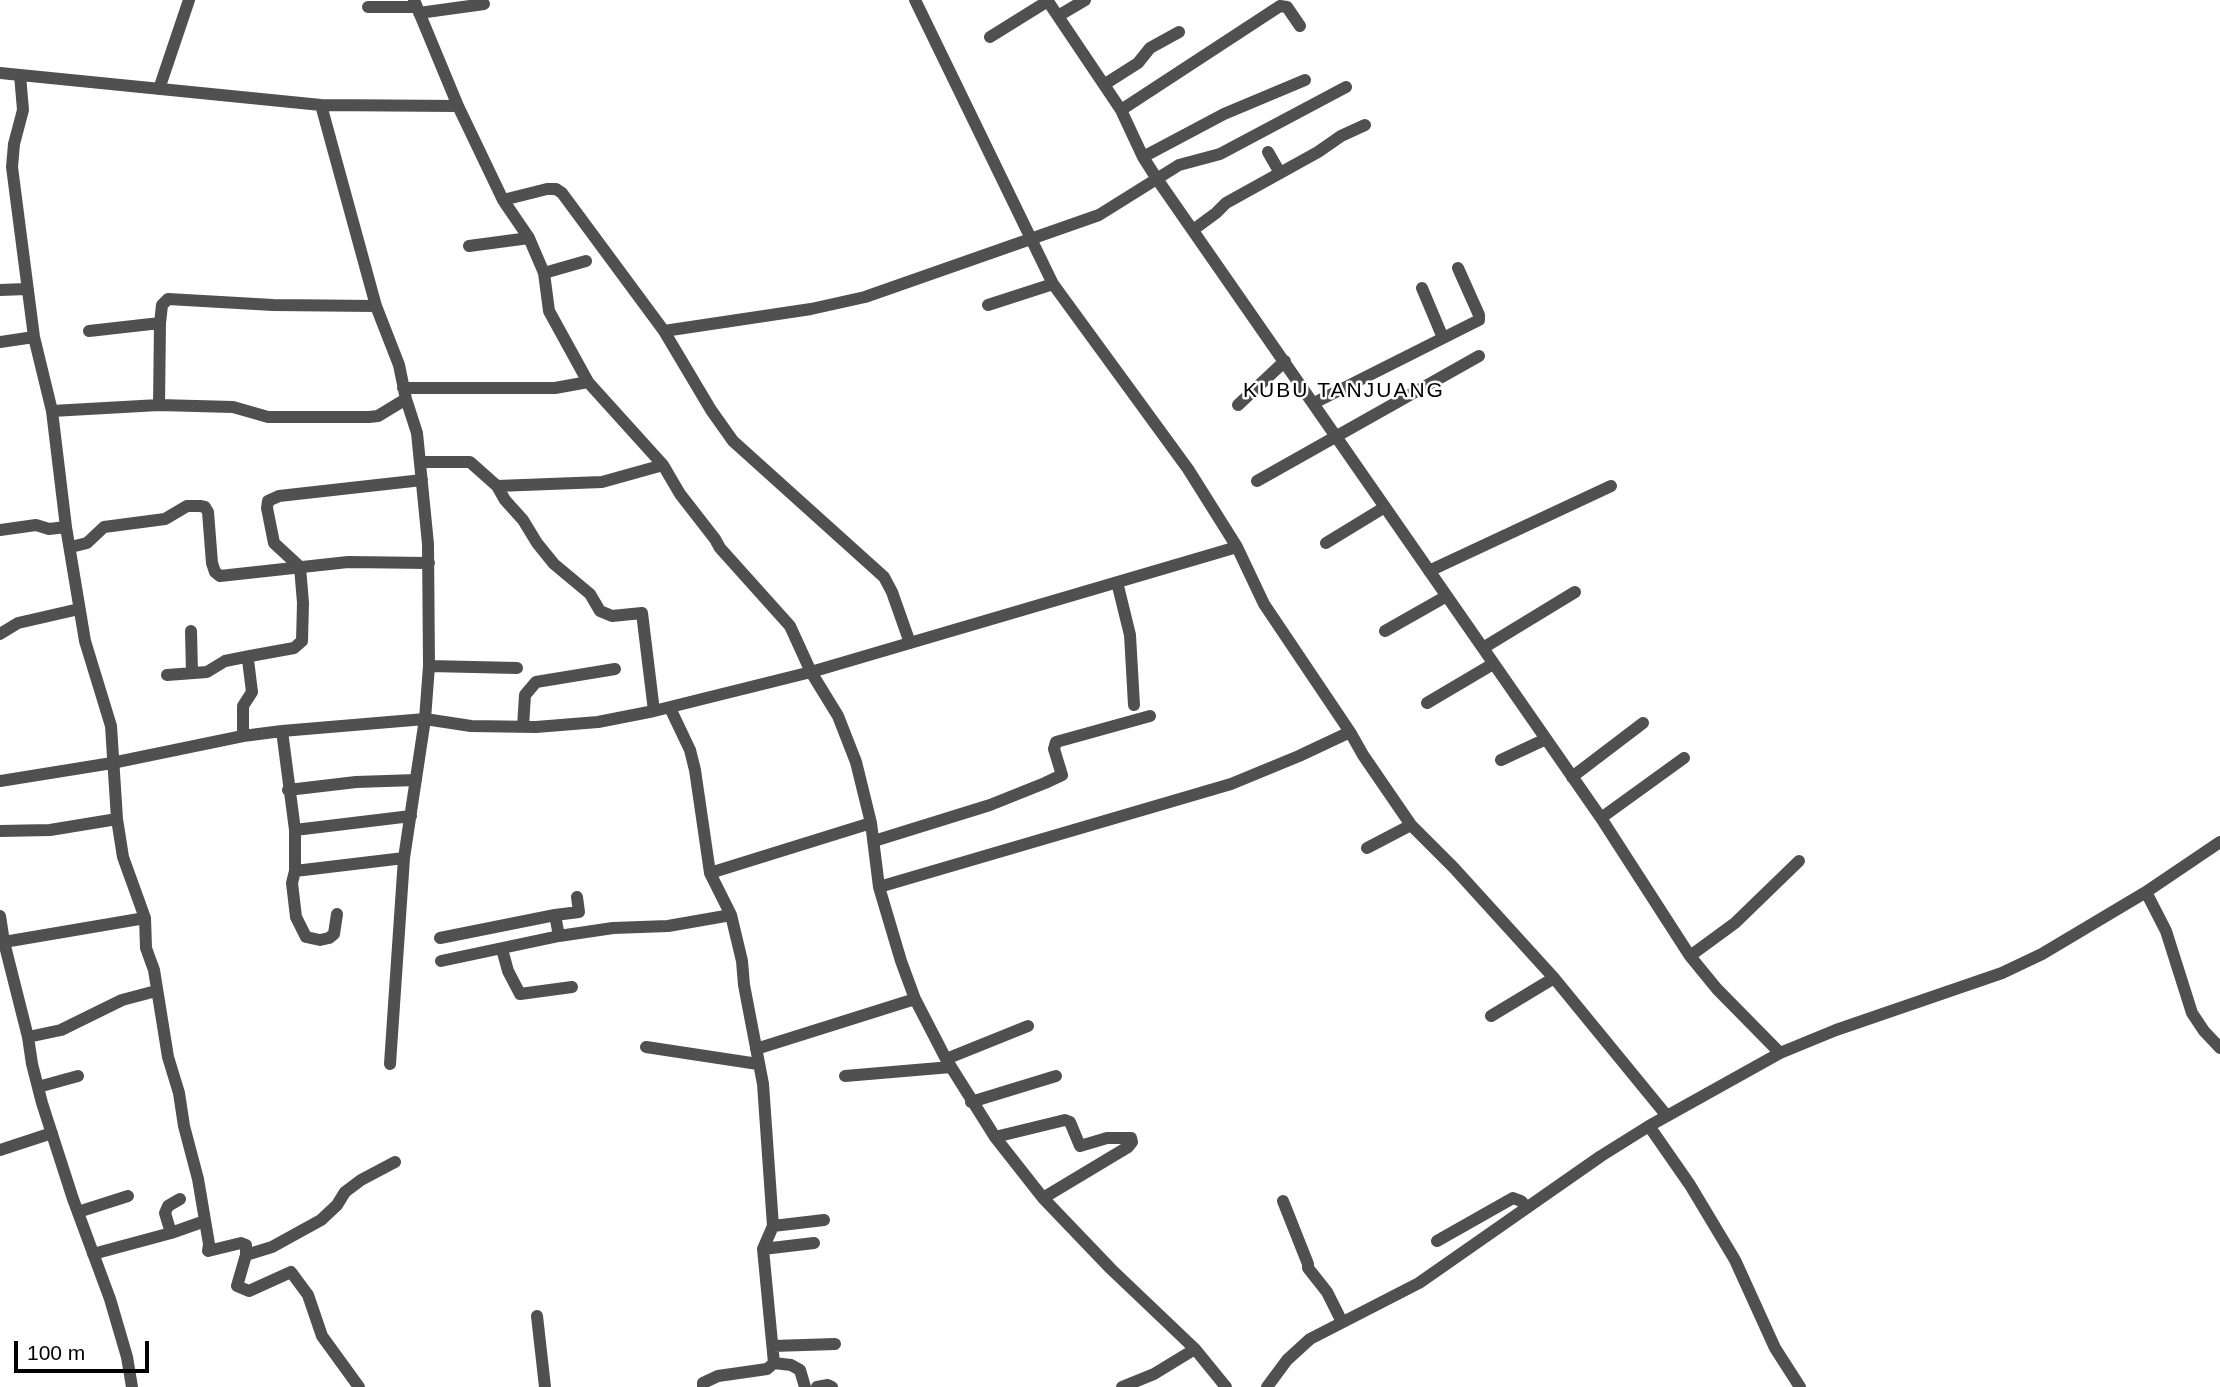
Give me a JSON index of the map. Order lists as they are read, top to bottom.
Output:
{
  "districts": ["KUBU TANJUANG"],
  "scale_bar": "100 m"
}
